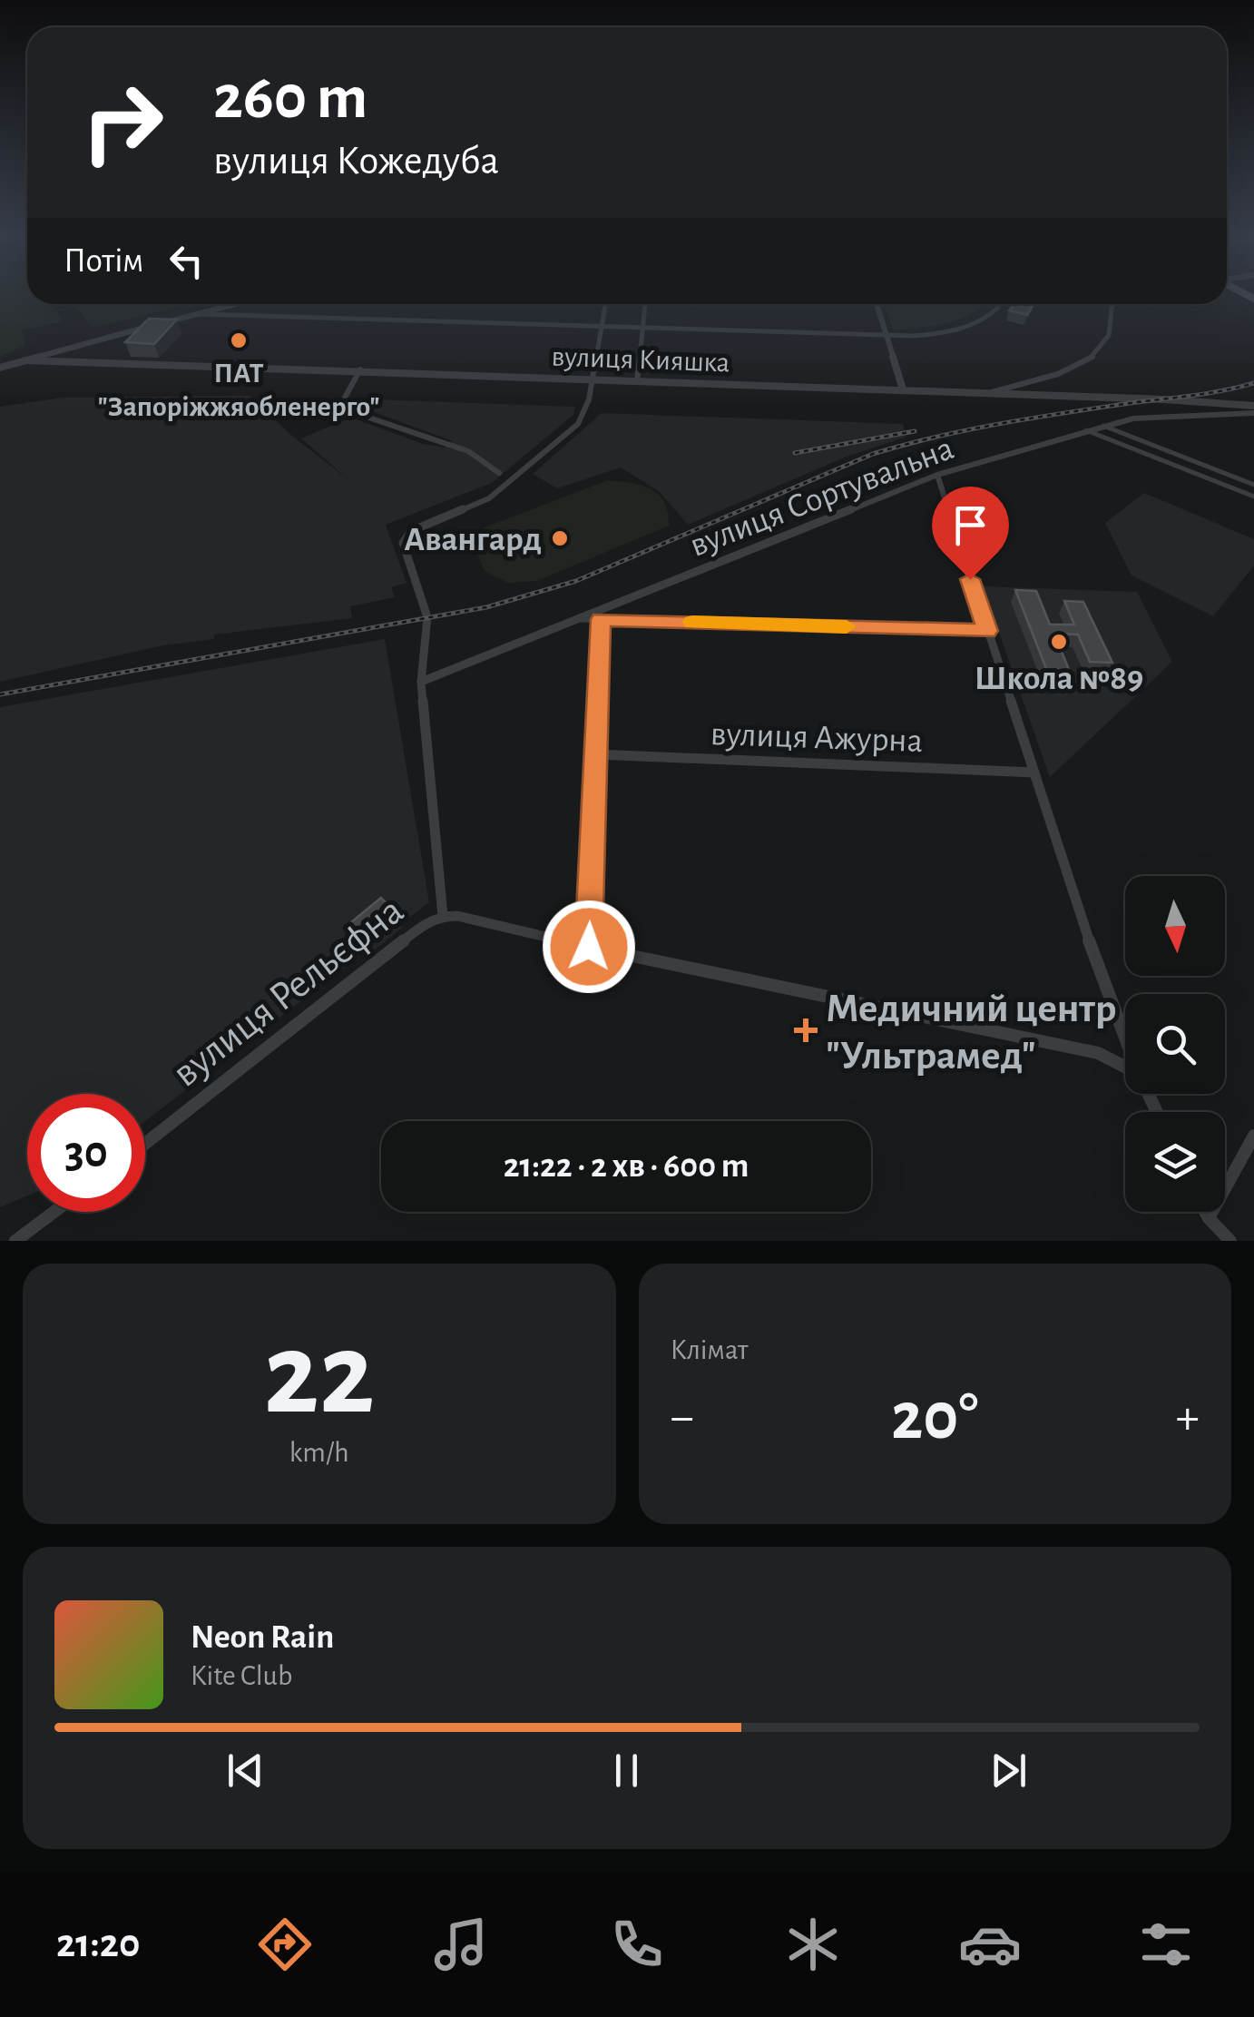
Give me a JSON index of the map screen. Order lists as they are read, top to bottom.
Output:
{
  "streets": {
    "street": [
      "вулиця Кияшка",
      "вулиця Сортувальна",
      "вулиця Ажурна",
      "вулиця Рельєфна"
    ]
  },
  "places": {
    "other": ["ПАТ \"Запоріжжяобленерго\"", "Авангард", "Школа №89"],
    "health": ["Медичний центр \"Ультрамед\""]
  },
  "north": "bottom",
  "page": {
    "turn": ["260 m", "вулиця Кожедуба"],
    "then": "Потім",
    "limit": "30",
    "trip": "21:22 · 2 хв · 600 m",
    "tile": [
      ["22", "km/h"],
      "Клімат"
    ],
    "heat": ["−", "20°", "+"],
    "song": ["Neon Rain", "Kite Club"],
    "tabs": "21:20"
  }
}
